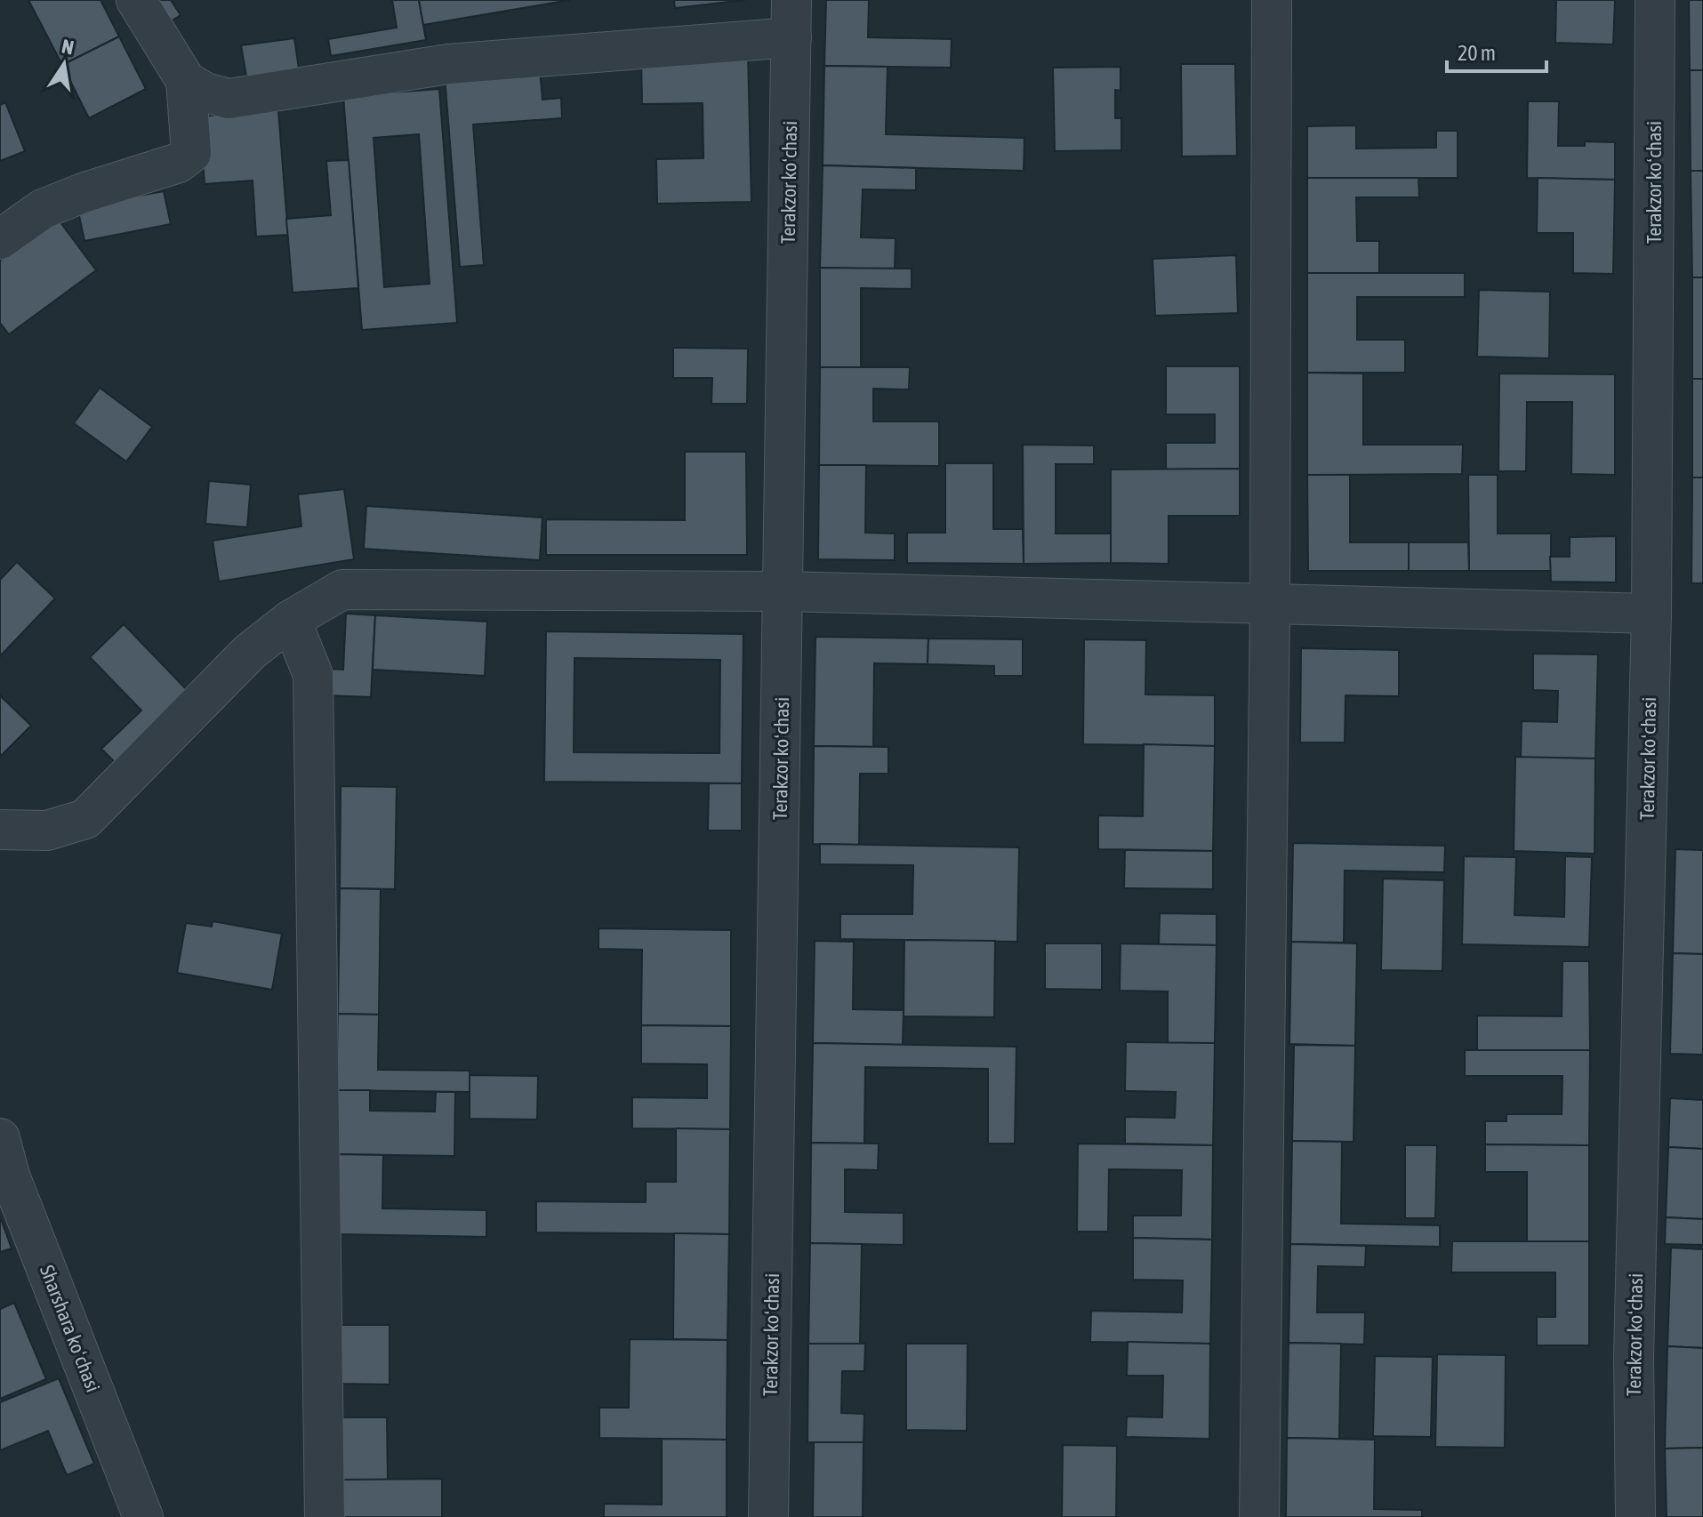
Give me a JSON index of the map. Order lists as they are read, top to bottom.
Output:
{
  "streets": {
    "street": ["Terakzor koʻchasi", "Sharshara koʻchasi"]
  },
  "scale_bar": "20 m",
  "north": "top"
}
